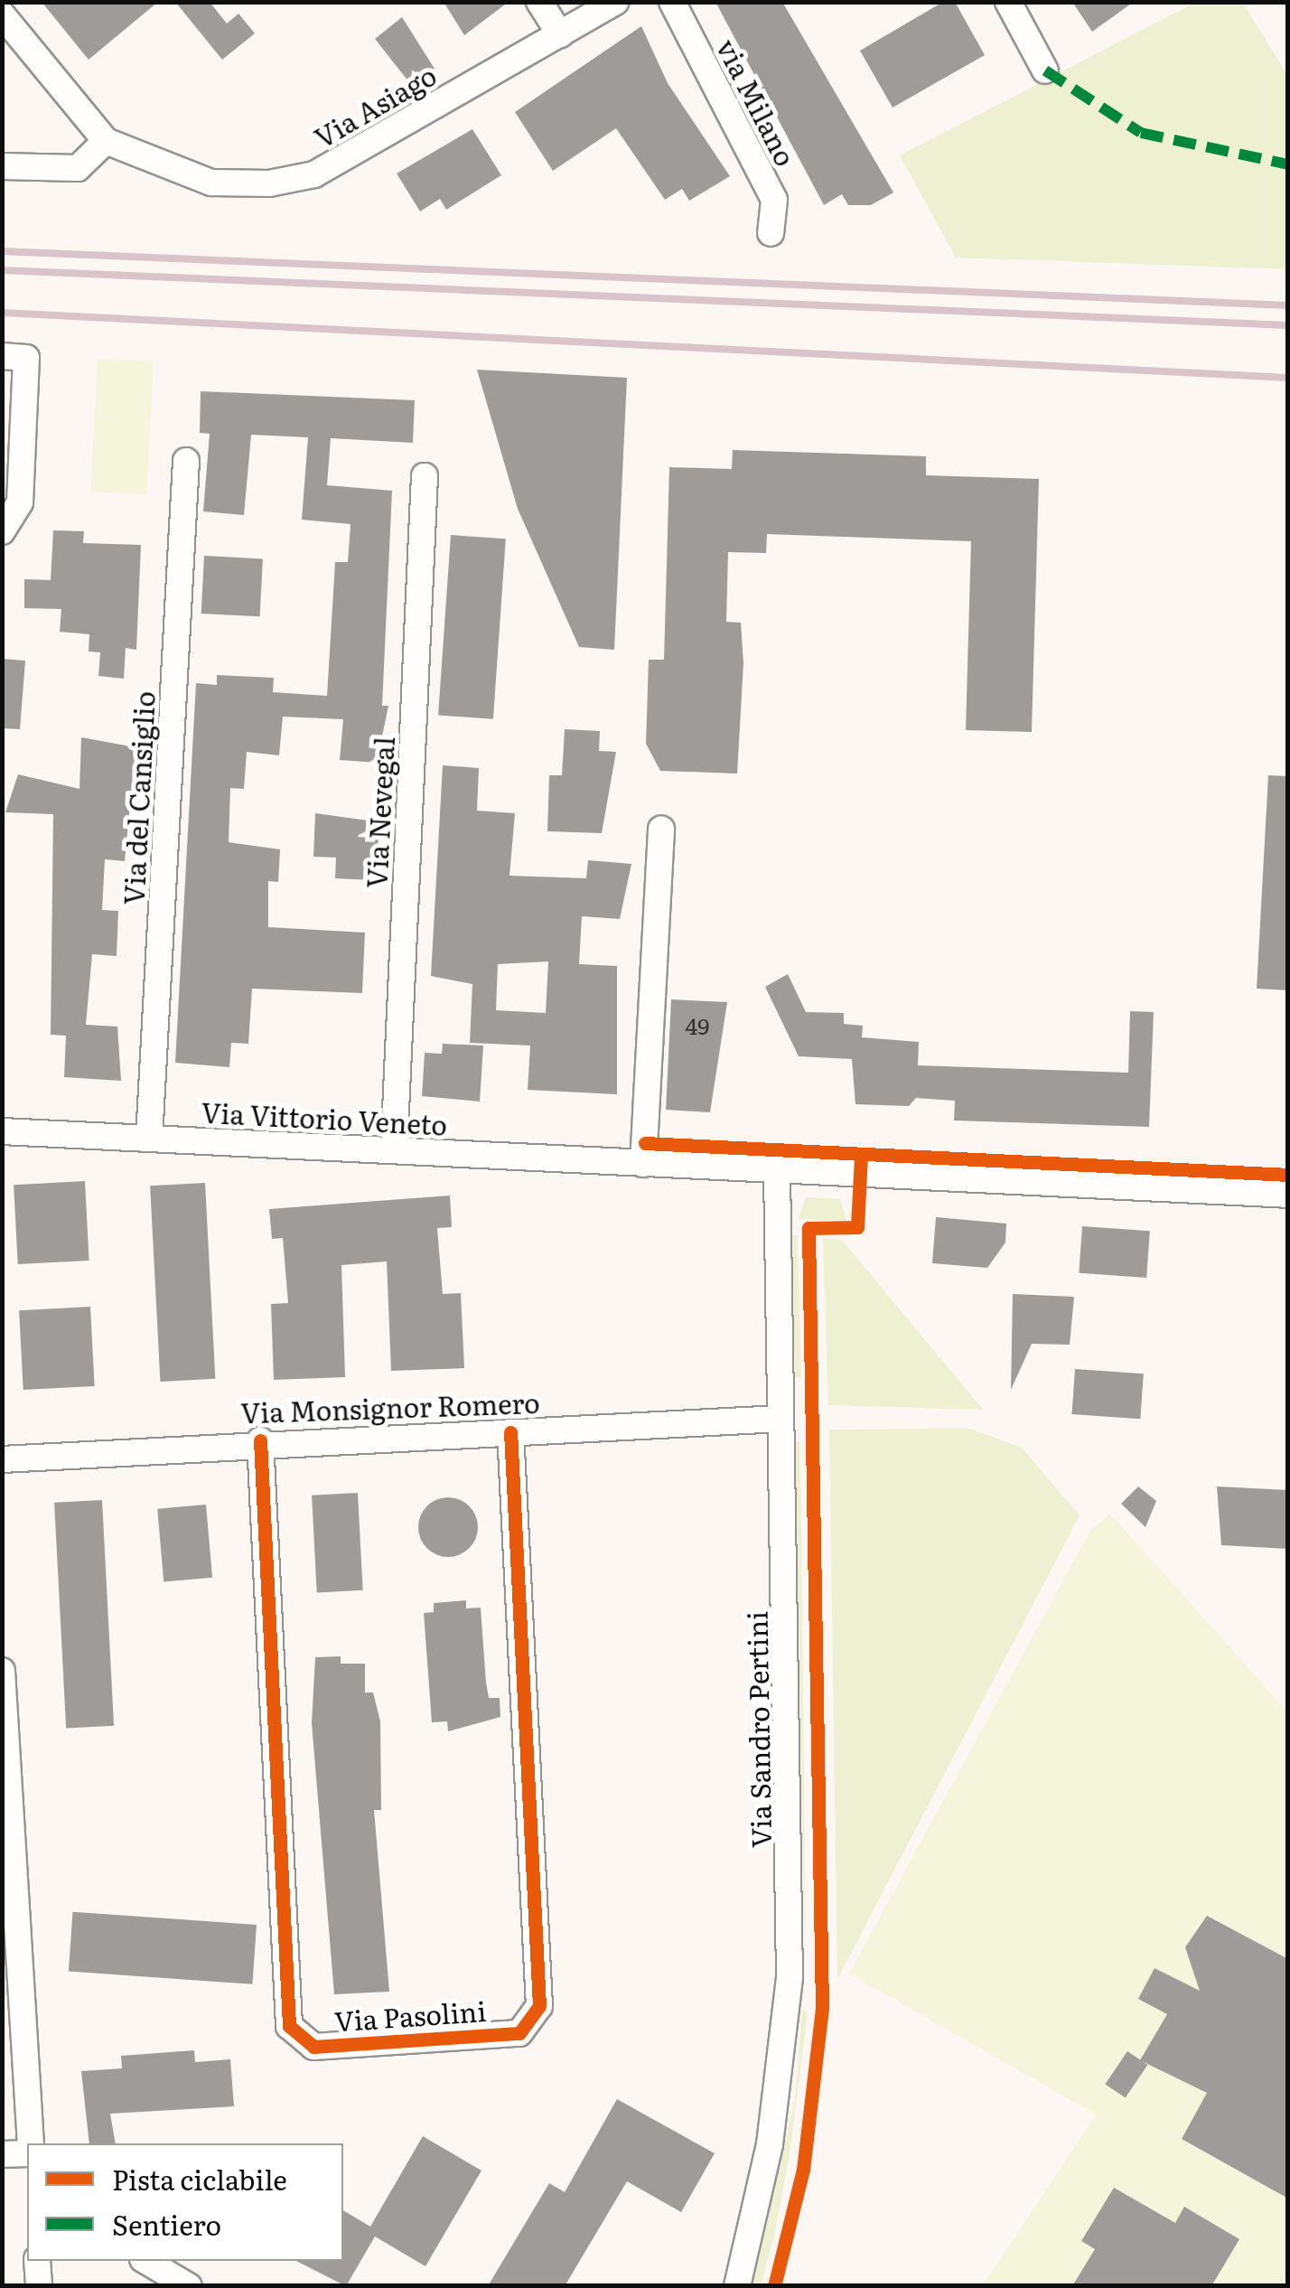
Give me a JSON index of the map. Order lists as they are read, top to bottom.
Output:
{
  "streets": {
    "street": [
      "via Milano",
      "Via Asiago",
      "Via del Cansiglio",
      "Via Nevegal",
      "Via Vittorio Veneto",
      "Via Monsignor Romero",
      "Via Sandro Pertini",
      "Via Pasolini"
    ]
  },
  "crossings": [
    ["Via del Cansiglio", "Via Vittorio Veneto"],
    ["Via Nevegal", "Via Vittorio Veneto"],
    ["Via Vittorio Veneto", "Via Sandro Pertini"],
    ["Via Monsignor Romero", "Via Sandro Pertini"],
    ["Via Monsignor Romero", "Via Pasolini"]
  ],
  "house_numbers": ["49"],
  "legend": ["Pista ciclabile", "Sentiero"]
}
